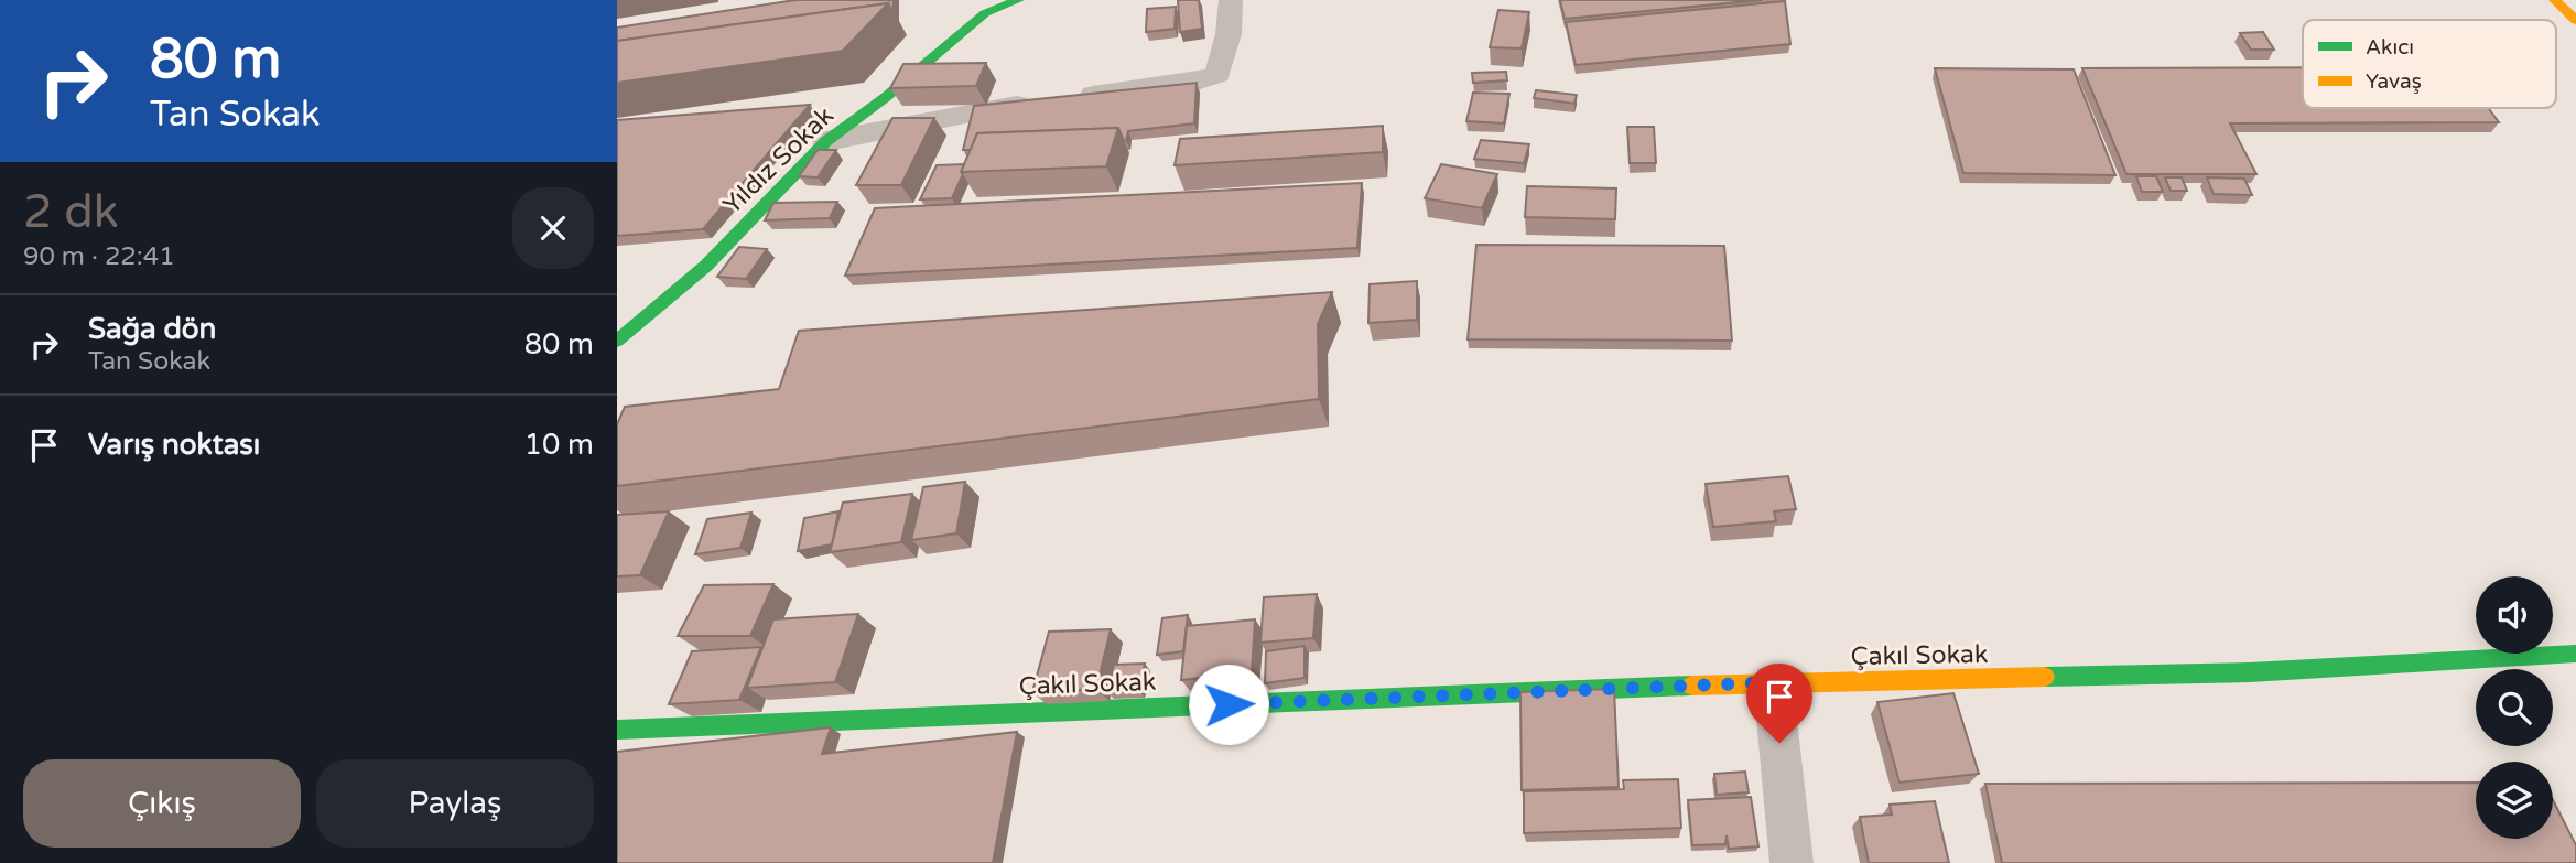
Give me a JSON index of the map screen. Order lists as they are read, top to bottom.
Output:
{
  "streets": {
    "street": ["Yıldız Sokak", "Çakıl Sokak"]
  },
  "legend": ["Akıcı", "Yavaş"],
  "page": {
    "turn": ["80 m", "Tan Sokak"],
    "heading": ["2 dk", "90 m · 22:41"],
    "list": [
      {
        "name": "Sağa dön",
        "note": "Tan Sokak",
        "value": "80 m"
      },
      {
        "name": "Varış noktası",
        "value": "10 m"
      }
    ],
    "buttons": ["Çıkış", "Paylaş"]
  }
}
